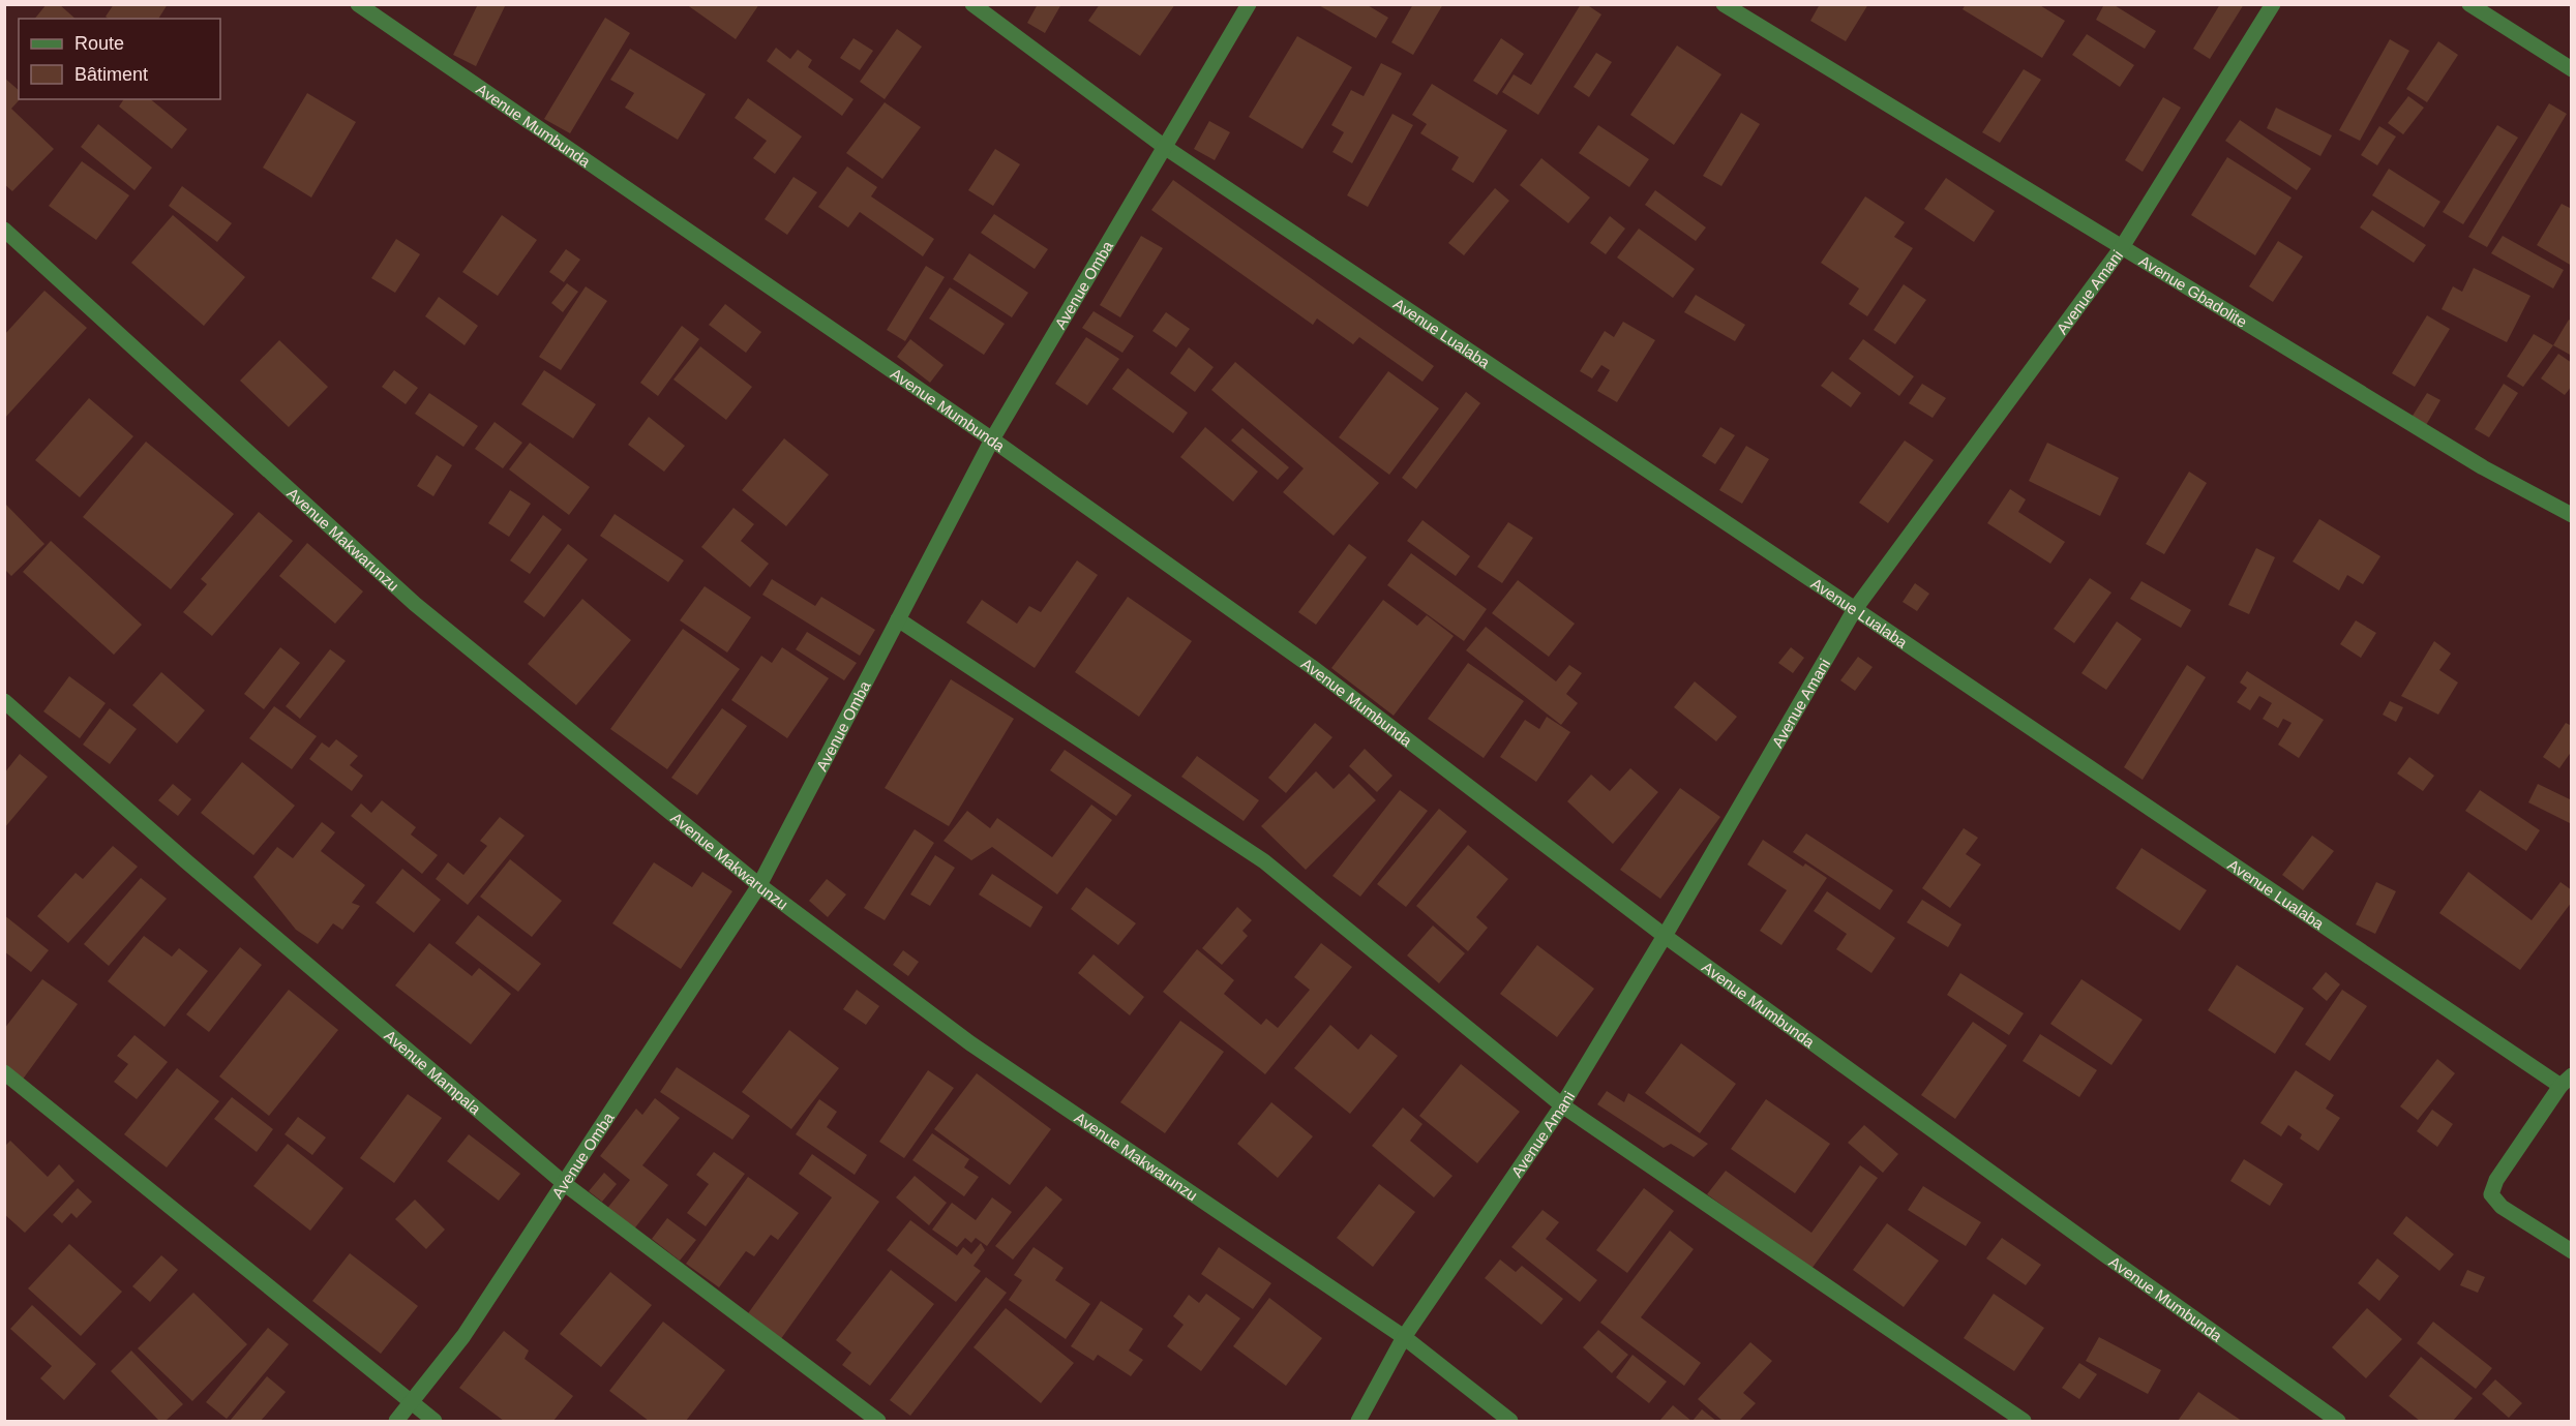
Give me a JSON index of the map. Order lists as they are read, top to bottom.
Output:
{
  "streets": {
    "street": [
      "Avenue Mumbunda",
      "Avenue Omba",
      "Avenue Amani",
      "Avenue Gbadolite",
      "Avenue Lualaba",
      "Avenue Makwarunzu",
      "Avenue Mampala"
    ]
  },
  "crossings": [
    ["Avenue Mumbunda", "Avenue Omba"],
    ["Avenue Mumbunda", "Avenue Amani"],
    ["Avenue Omba", "Avenue Lualaba"],
    ["Avenue Omba", "Avenue Makwarunzu"],
    ["Avenue Omba", "Avenue Mampala"],
    ["Avenue Amani", "Avenue Gbadolite"],
    ["Avenue Amani", "Avenue Lualaba"],
    ["Avenue Amani", "Avenue Makwarunzu"]
  ],
  "legend": ["Route", "Bâtiment"]
}
